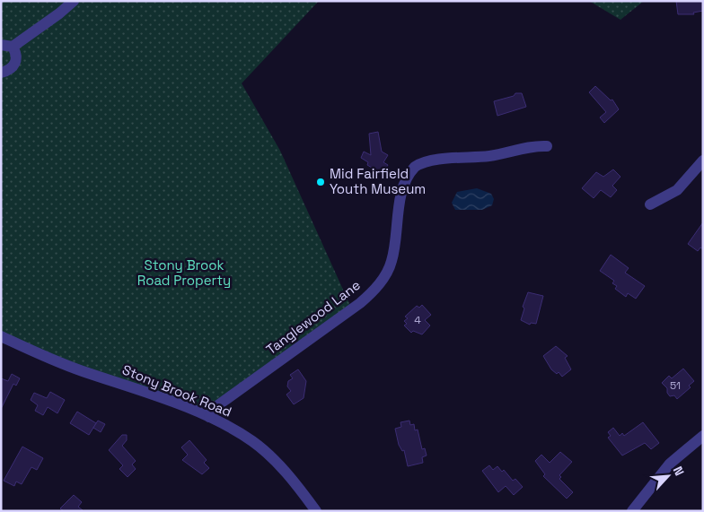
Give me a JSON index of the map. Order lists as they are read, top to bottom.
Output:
{
  "streets": {
    "street": ["Tanglewood Lane", "Stony Brook Road"]
  },
  "crossings": [
    ["Tanglewood Lane", "Stony Brook Road"]
  ],
  "parks": ["Stony Brook Road Property"],
  "places": ["Mid Fairfield Youth Museum"],
  "house_numbers": ["4", "51"],
  "north": "top right"
}
